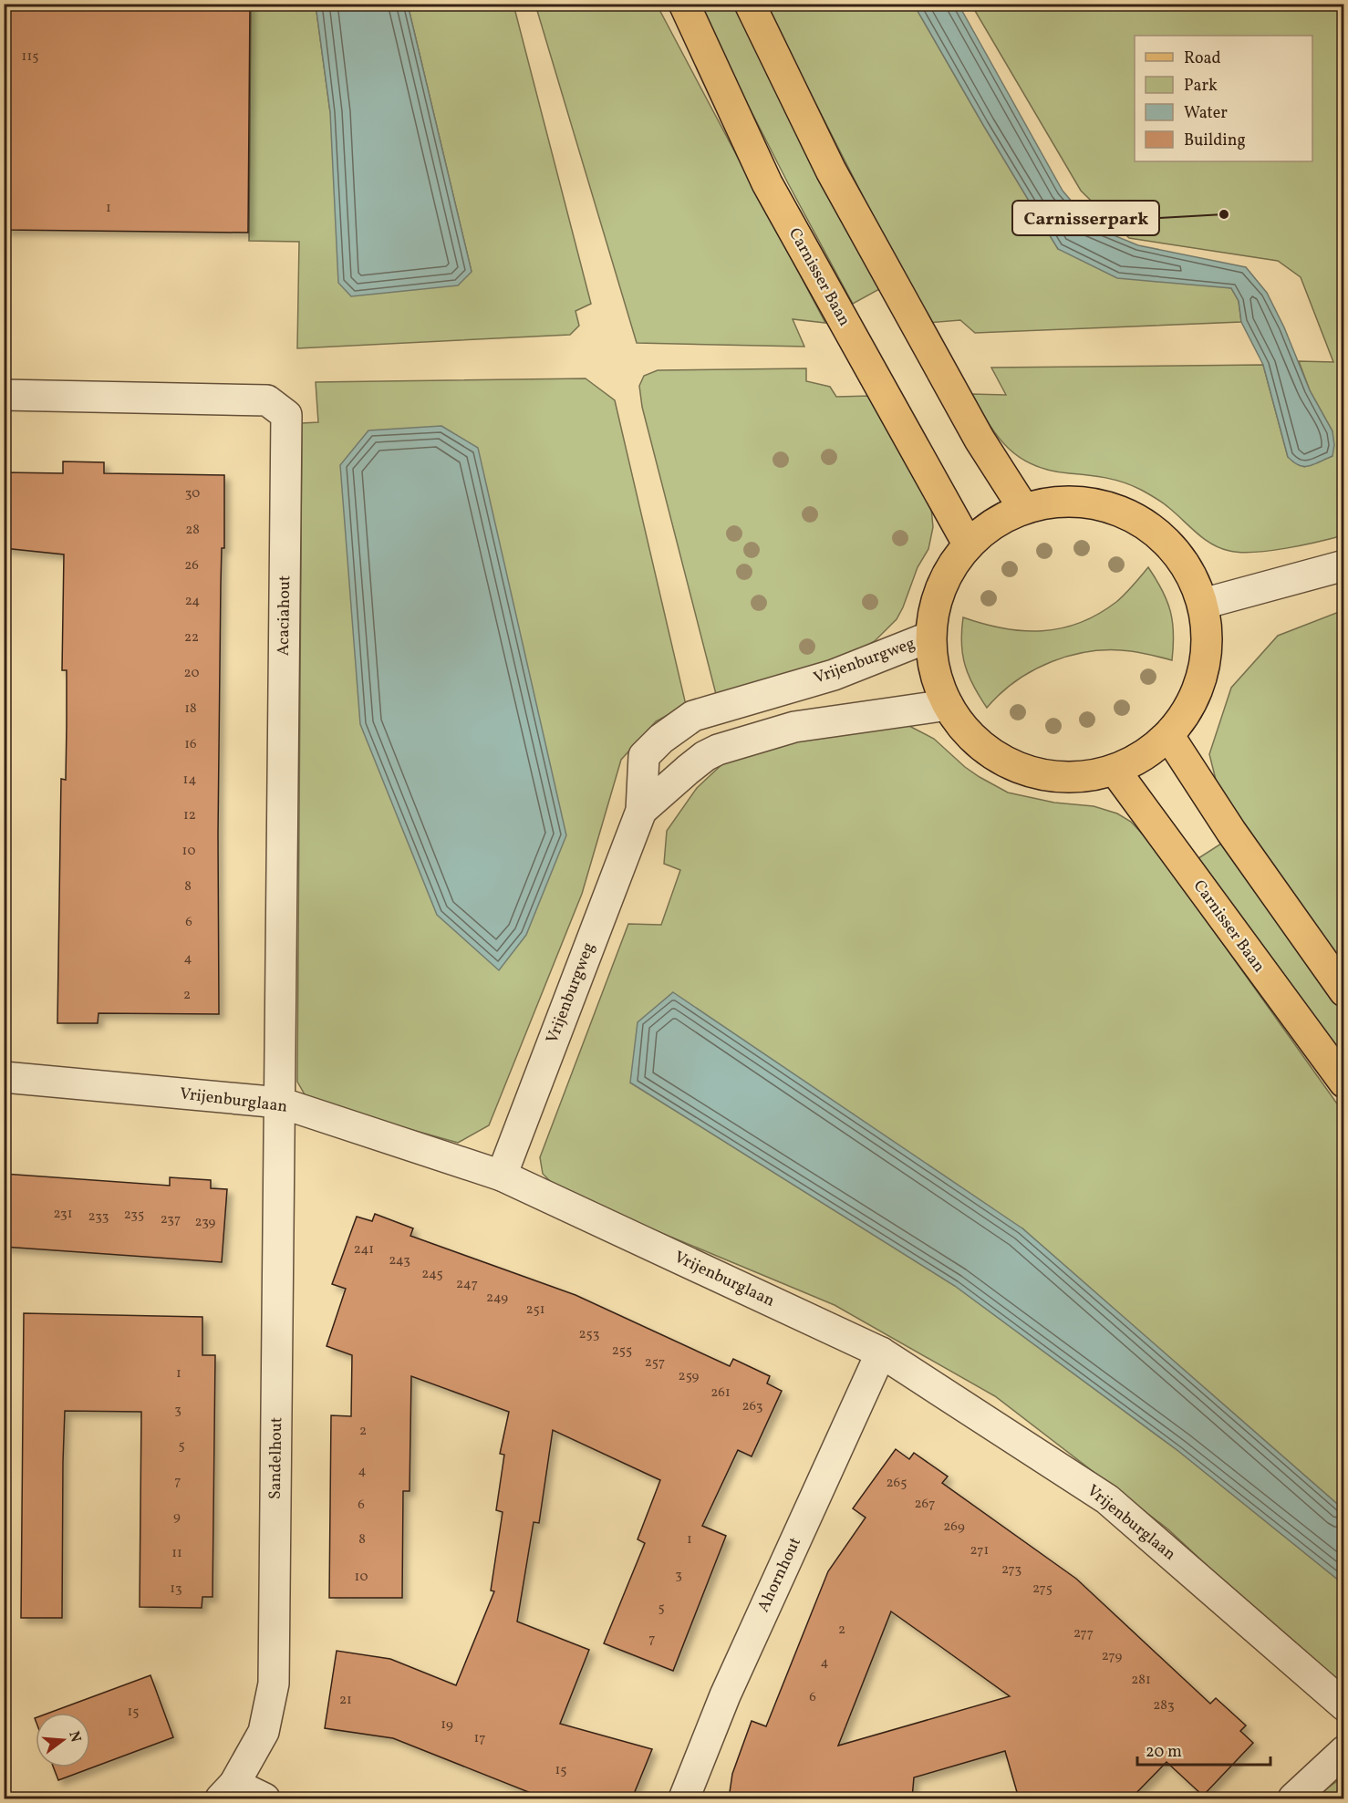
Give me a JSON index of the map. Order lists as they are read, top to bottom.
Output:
{
  "streets": {
    "main road": ["Carnisser Baan"],
    "street": [
      "Acaciahout",
      "Vrijenburgweg",
      "Vrijenburglaan",
      "Sandelhout",
      "Ahornhout"
    ]
  },
  "crossings": [
    ["Acaciahout", "Vrijenburglaan"],
    ["Acaciahout", "Sandelhout"],
    ["Vrijenburgweg", "Vrijenburglaan"],
    ["Vrijenburglaan", "Sandelhout"],
    ["Vrijenburglaan", "Ahornhout"]
  ],
  "places": ["Carnisserpark"],
  "house_numbers": [
    "115",
    "1",
    "30",
    "28",
    "26",
    "24",
    "22",
    "20",
    "18",
    "16",
    "14",
    "12",
    "10",
    "8",
    "6",
    "4",
    "2",
    "231",
    "235",
    "233",
    "237",
    "239",
    "241",
    "243",
    "245",
    "247",
    "249",
    "251",
    "253",
    "255",
    "257",
    "1",
    "259",
    "261",
    "263",
    "3",
    "2",
    "5",
    "4",
    "7",
    "265",
    "267",
    "6",
    "9",
    "269",
    "8",
    "1",
    "271",
    "11",
    "273",
    "3",
    "10",
    "13",
    "275",
    "5",
    "2",
    "277",
    "7",
    "279",
    "4",
    "281",
    "6",
    "21",
    "283",
    "15",
    "19",
    "17",
    "15"
  ],
  "legend": [
    "Road",
    "Park",
    "Water",
    "Building"
  ],
  "scale_bar": "20 m",
  "north": "right"
}
